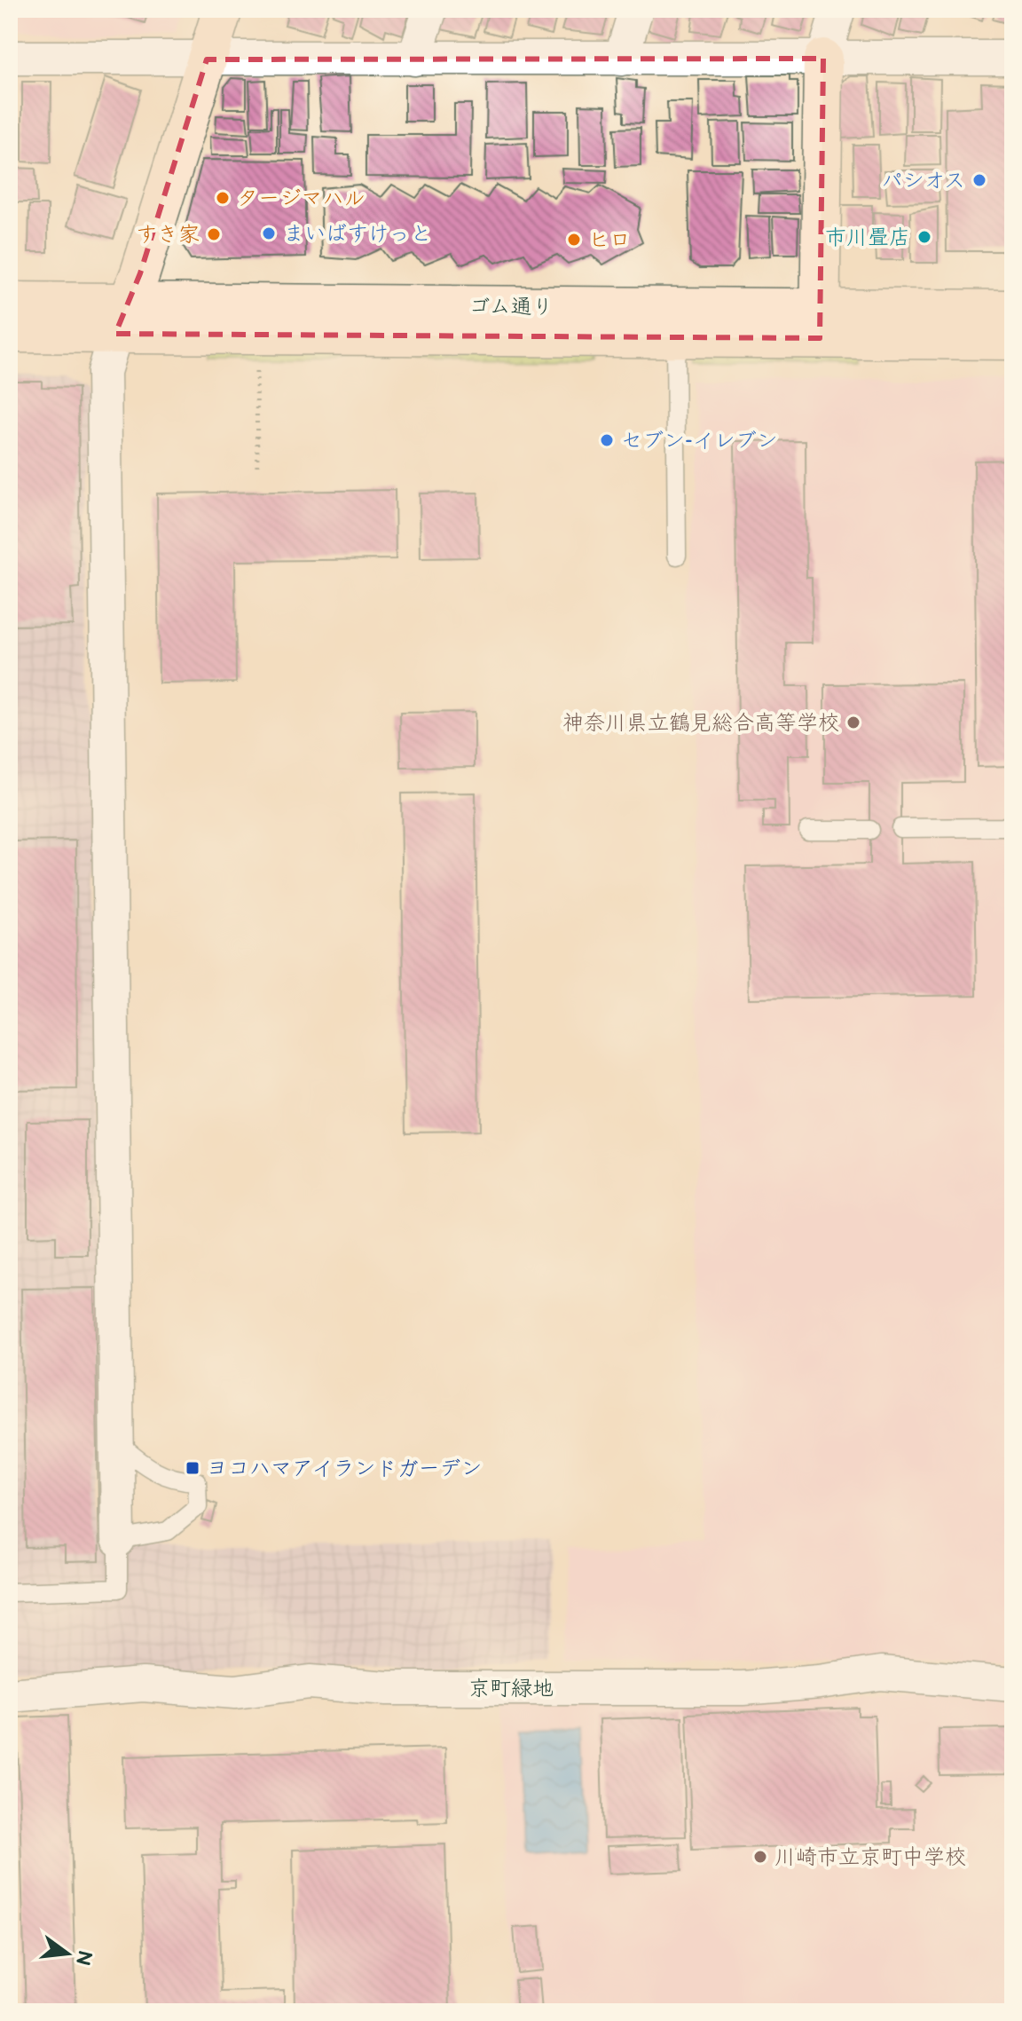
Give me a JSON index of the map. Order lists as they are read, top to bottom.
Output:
{
  "streets": {
    "street": ["ゴム通り", "京町緑地"]
  },
  "places": {
    "other": [
      "パシオス",
      "タージマハル",
      "まいばすけっと",
      "すき家",
      "市川畳店",
      "ヒロ",
      "セブン-イレブン",
      "神奈川県立鶴見総合高等学校",
      "川崎市立京町中学校"
    ],
    "transit": ["ヨコハマアイランドガーデン"]
  },
  "north": "right"
}
